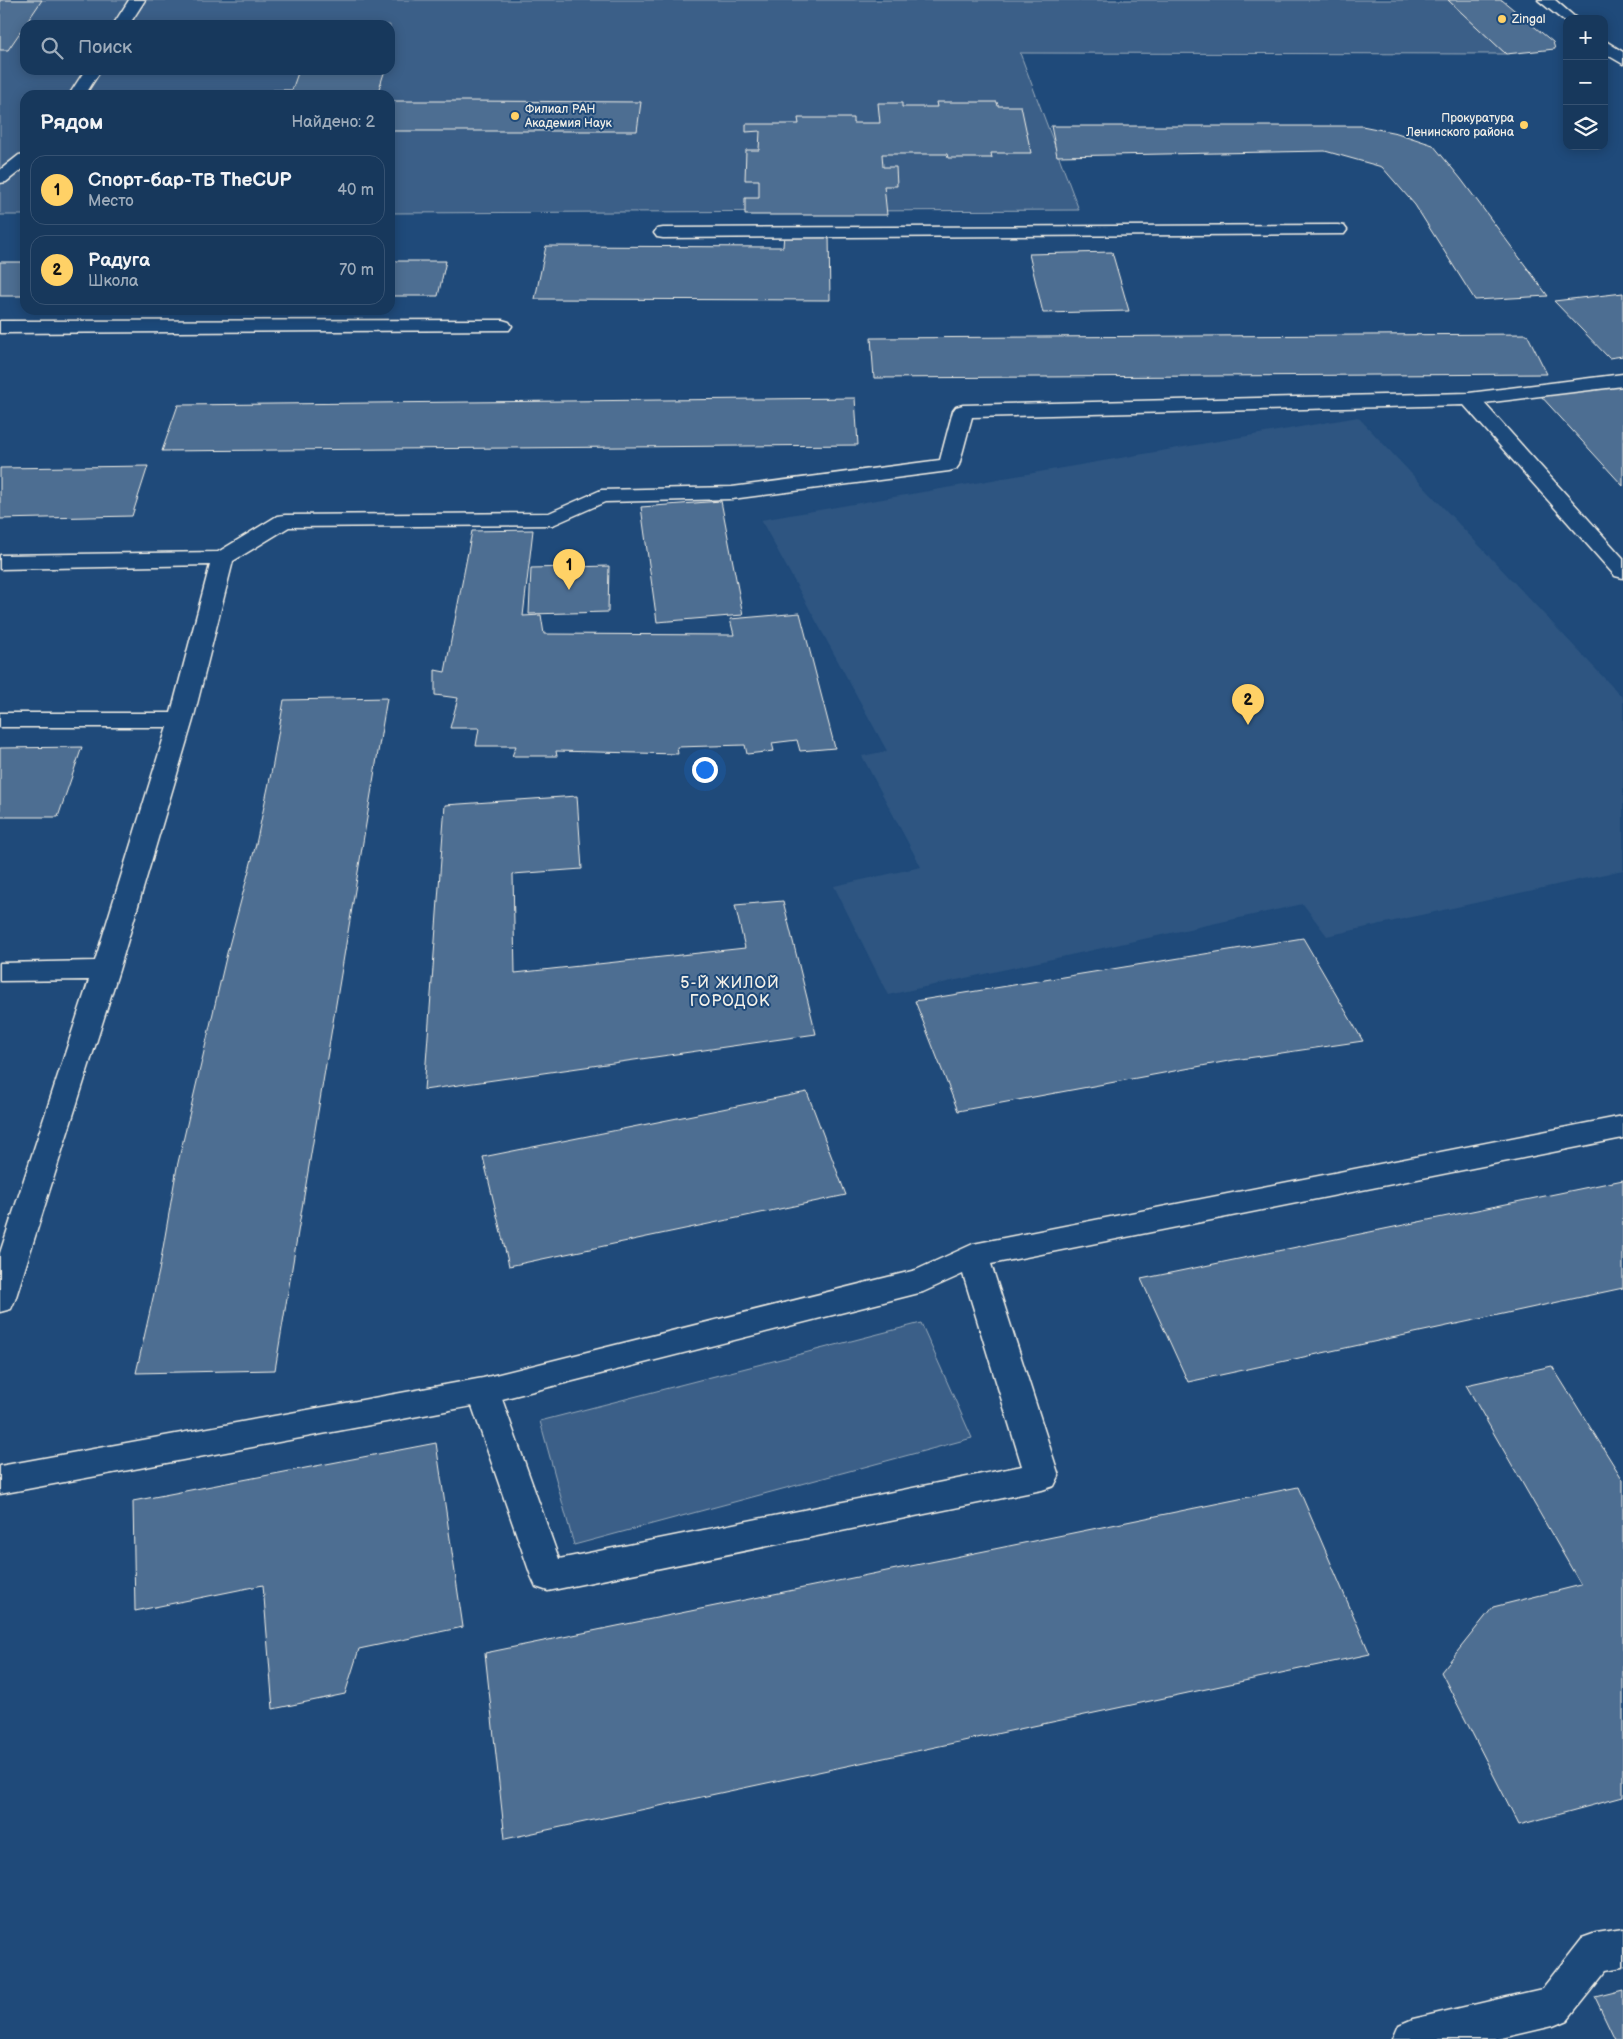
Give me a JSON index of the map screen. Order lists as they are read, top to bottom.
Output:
{
  "districts": ["5-Й ЖИЛОЙ ГОРОДОК"],
  "places": ["Zingal", "Филиал РАН Академия Наук", "Прокуратура Ленинского района"],
  "page": {
    "map_buttons": ["+", "−"],
    "search": "Поиск",
    "heading": ["Рядом", "Найдено: 2"],
    "list": [
      {
        "mark": "1",
        "name": "Спорт-бар-ТВ TheCUP",
        "note": "Место",
        "value": "40 m"
      },
      {
        "mark": "2",
        "name": "Радуга",
        "note": "Школа",
        "value": "70 m"
      }
    ],
    "pins": ["1", "2"]
  }
}
